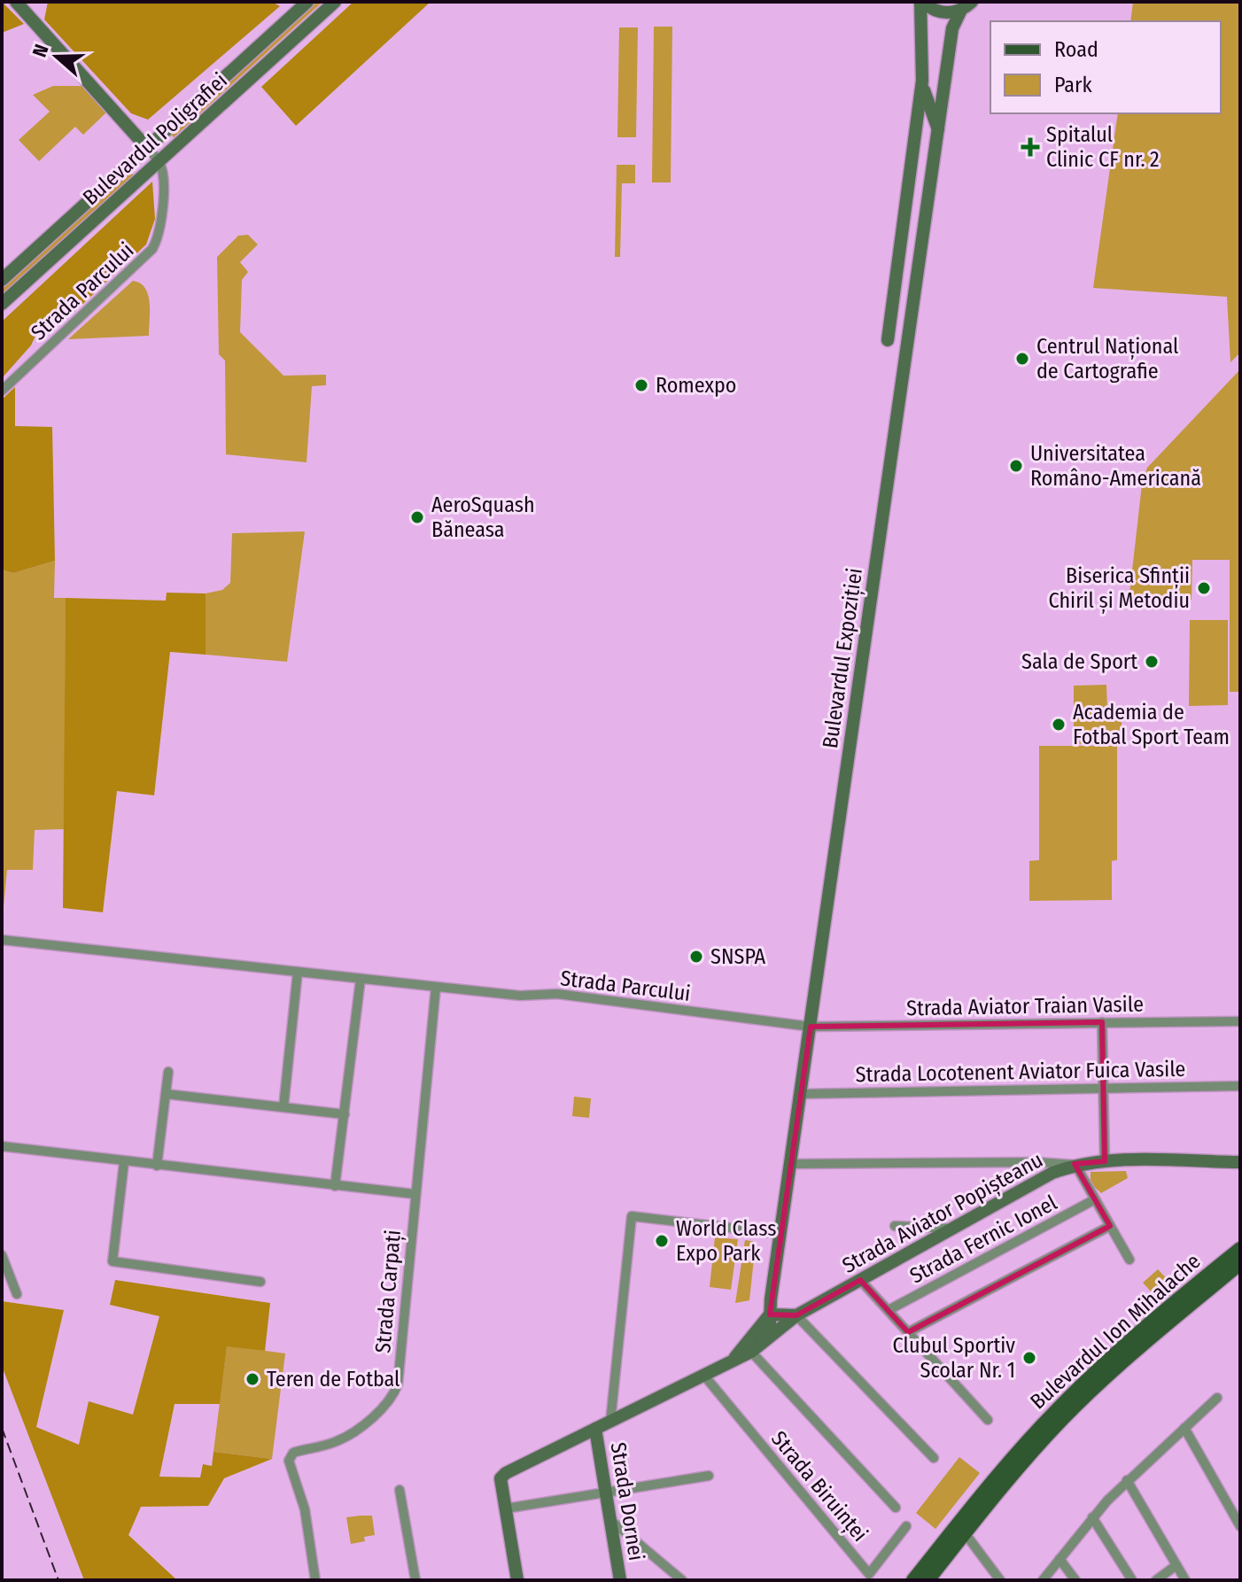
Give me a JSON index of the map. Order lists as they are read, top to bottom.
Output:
{
  "streets": {
    "main road": ["Bulevardul Ion Mihalache"],
    "street": [
      "Bulevardul Poligrafiei",
      "Strada Parcului",
      "Bulevardul Expoziției",
      "Strada Aviator Traian Vasile",
      "Strada Locotenent Aviator Fuica Vasile",
      "Strada Aviator Popișteanu",
      "Strada Fernic Ionel",
      "Strada Carpați",
      "Strada Biruinței",
      "Strada Dornei"
    ]
  },
  "crossings": [
    ["Bulevardul Poligrafiei", "Strada Parcului"],
    ["Strada Parcului", "Bulevardul Expoziției"],
    ["Strada Parcului", "Strada Aviator Traian Vasile"],
    ["Bulevardul Expoziției", "Strada Aviator Traian Vasile"],
    ["Bulevardul Expoziției", "Strada Locotenent Aviator Fuica Vasile"],
    ["Bulevardul Expoziției", "Strada Aviator Popișteanu"],
    ["Strada Aviator Popișteanu", "Strada Biruinței"],
    ["Strada Aviator Popișteanu", "Strada Dornei"]
  ],
  "places": {
    "health": ["Spitalul Clinic CF nr. 2"],
    "other": [
      "Centrul Național de Cartografie",
      "Romexpo",
      "Universitatea Româno-Americană",
      "AeroSquash Băneasa",
      "Biserica Sfinții Chiril și Metodiu",
      "Sala de Sport",
      "Academia de Fotbal Sport Team",
      "SNSPA",
      "World Class Expo Park",
      "Clubul Sportiv Scolar Nr. 1",
      "Teren de Fotbal"
    ]
  },
  "legend": ["Road", "Park"],
  "north": "left"
}
